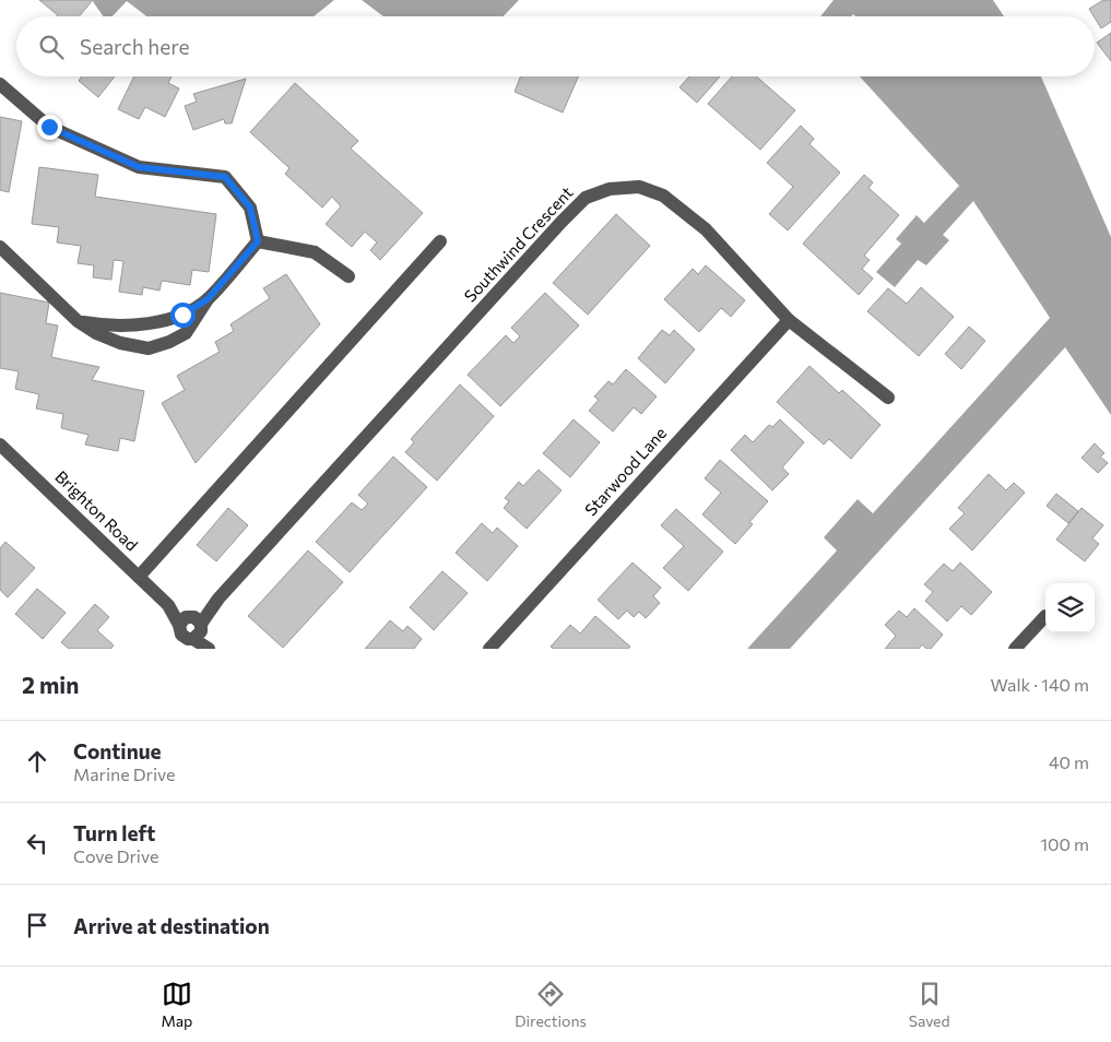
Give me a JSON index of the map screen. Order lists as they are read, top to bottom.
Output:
{
  "streets": {
    "street": ["Southwind Crescent", "Starwood Lane", "Brighton Road"]
  },
  "crossings": [
    ["Southwind Crescent", "Starwood Lane"],
    ["Southwind Crescent", "Brighton Road"]
  ],
  "page": {
    "search": "Search here",
    "heading": ["2 min", "Walk · 140 m"],
    "list": [
      ["Continue", "Marine Drive", "40 m"],
      ["Turn left", "Cove Drive", "100 m"],
      "Arrive at destination"
    ],
    "nav": ["Map", "Directions", "Saved"]
  }
}
